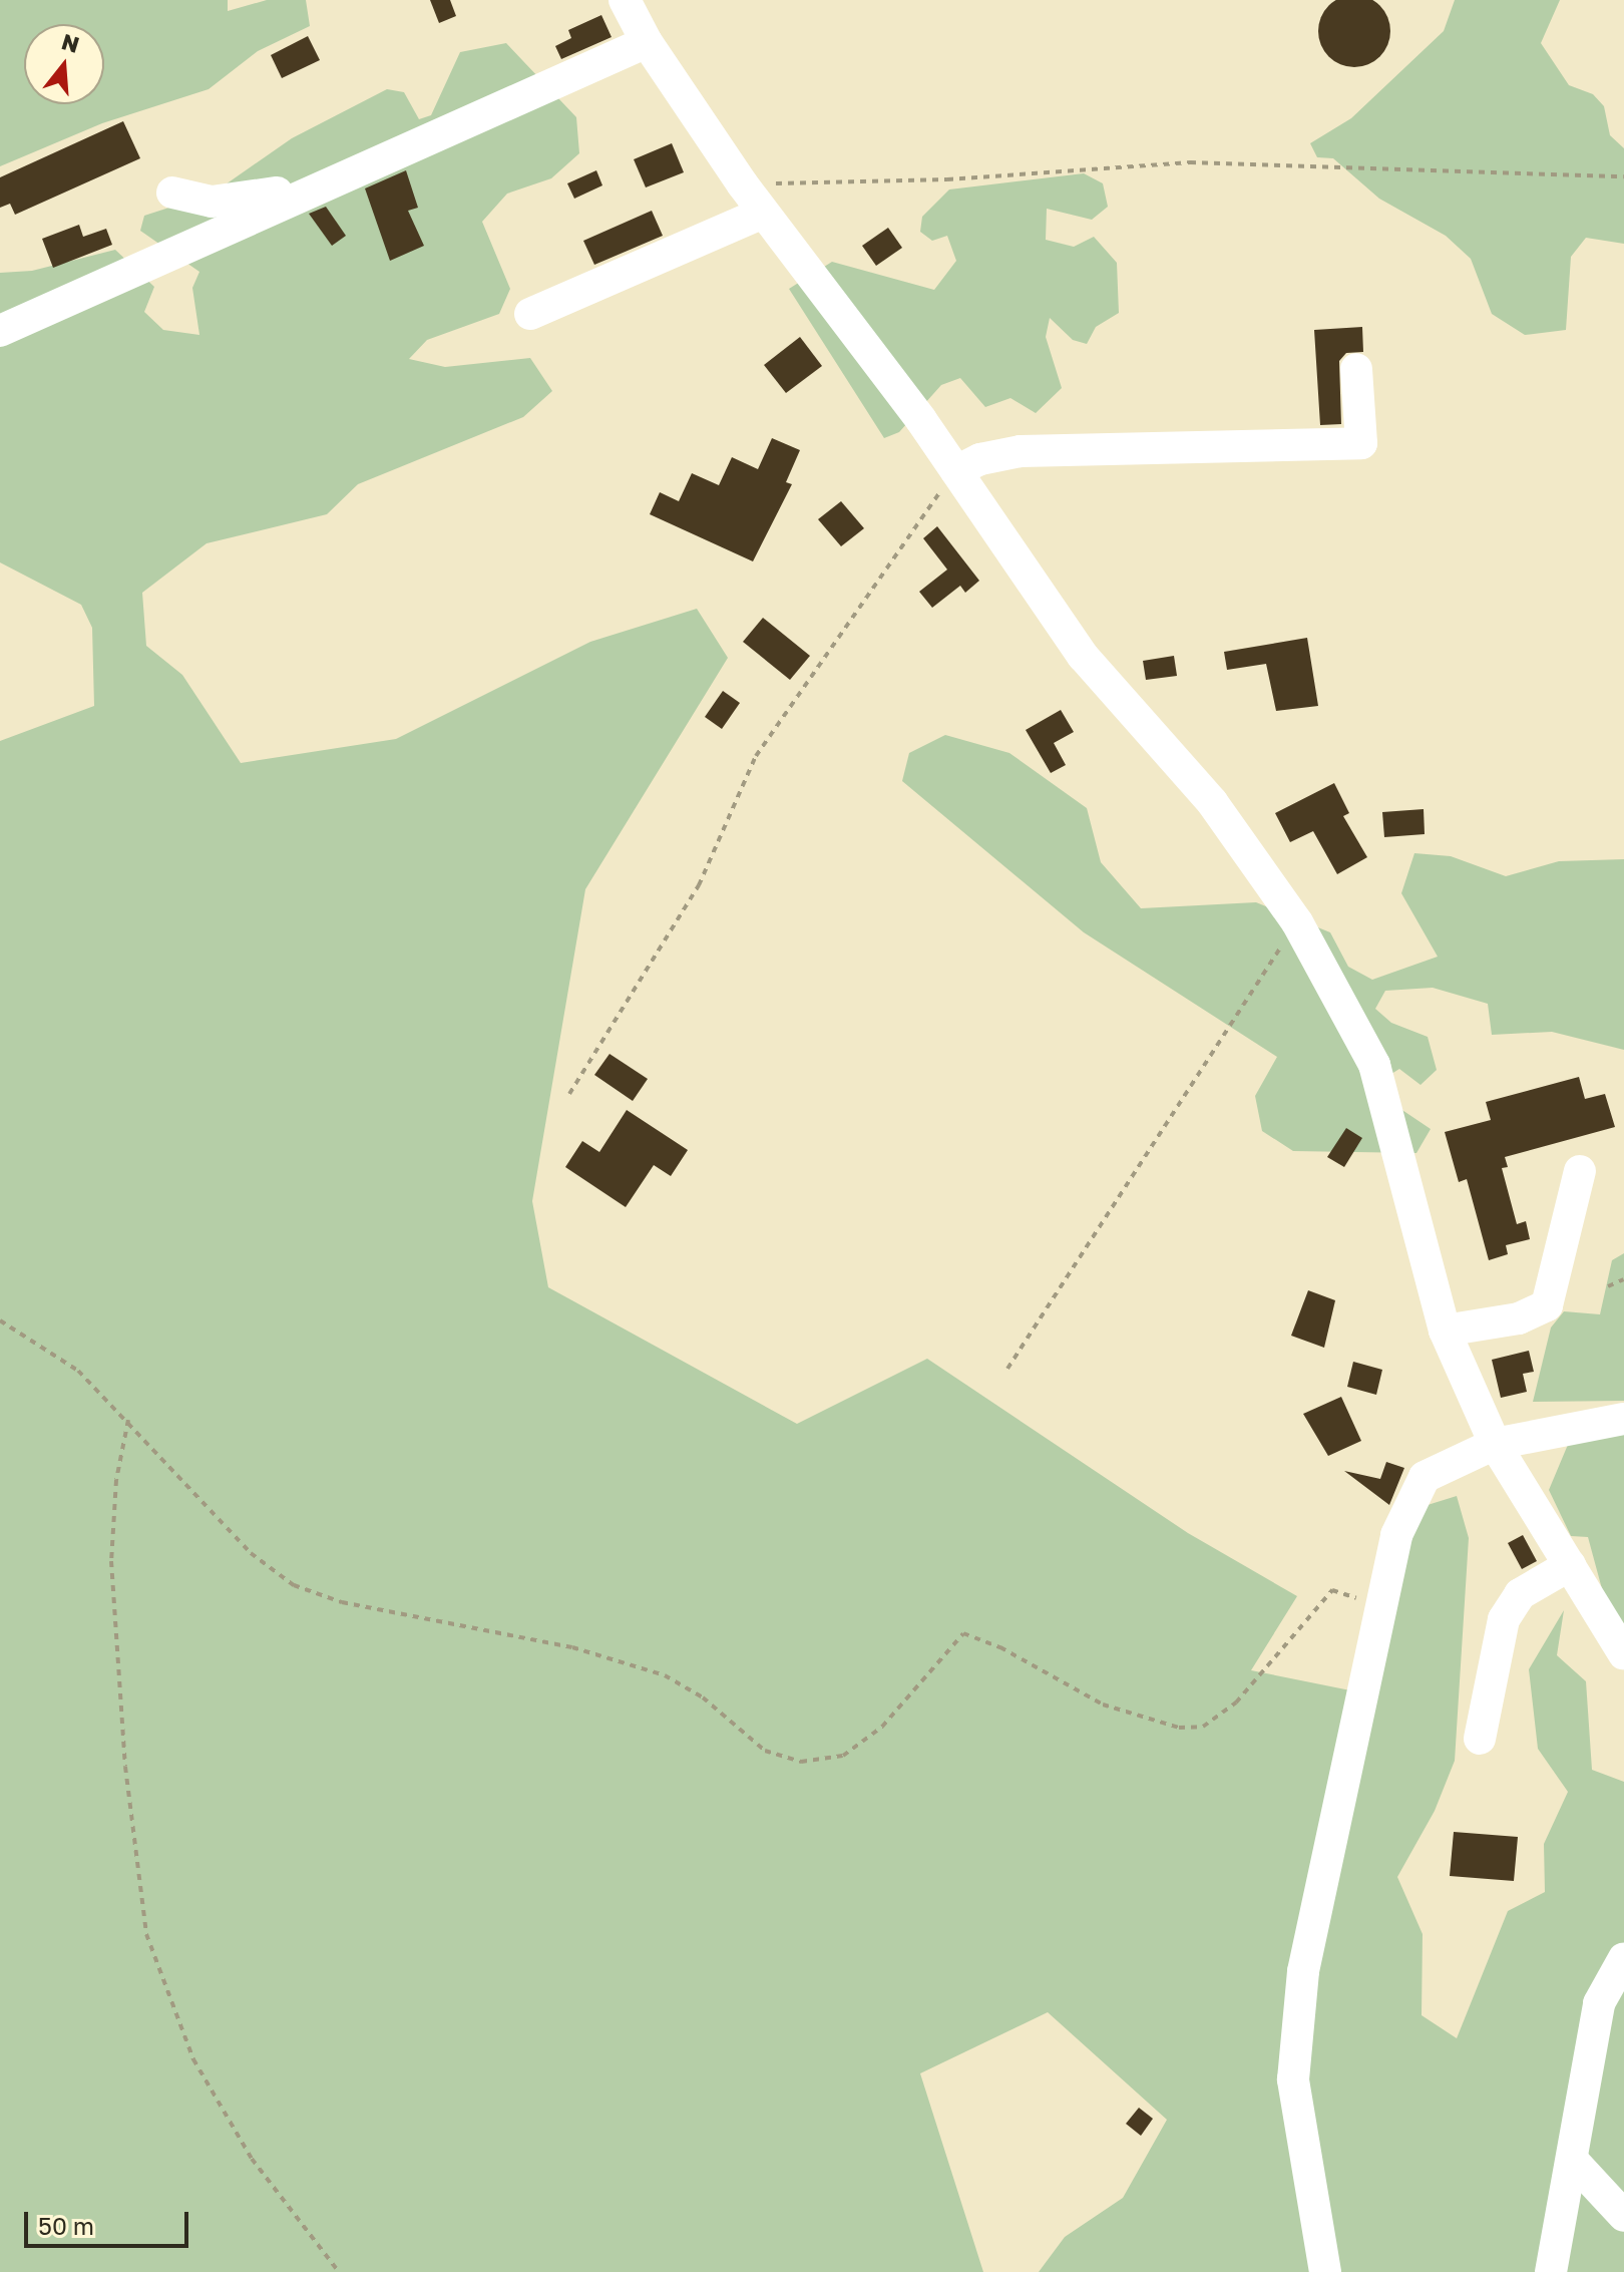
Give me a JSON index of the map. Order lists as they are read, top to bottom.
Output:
{
  "scale_bar": "50 m",
  "north": "top"
}
